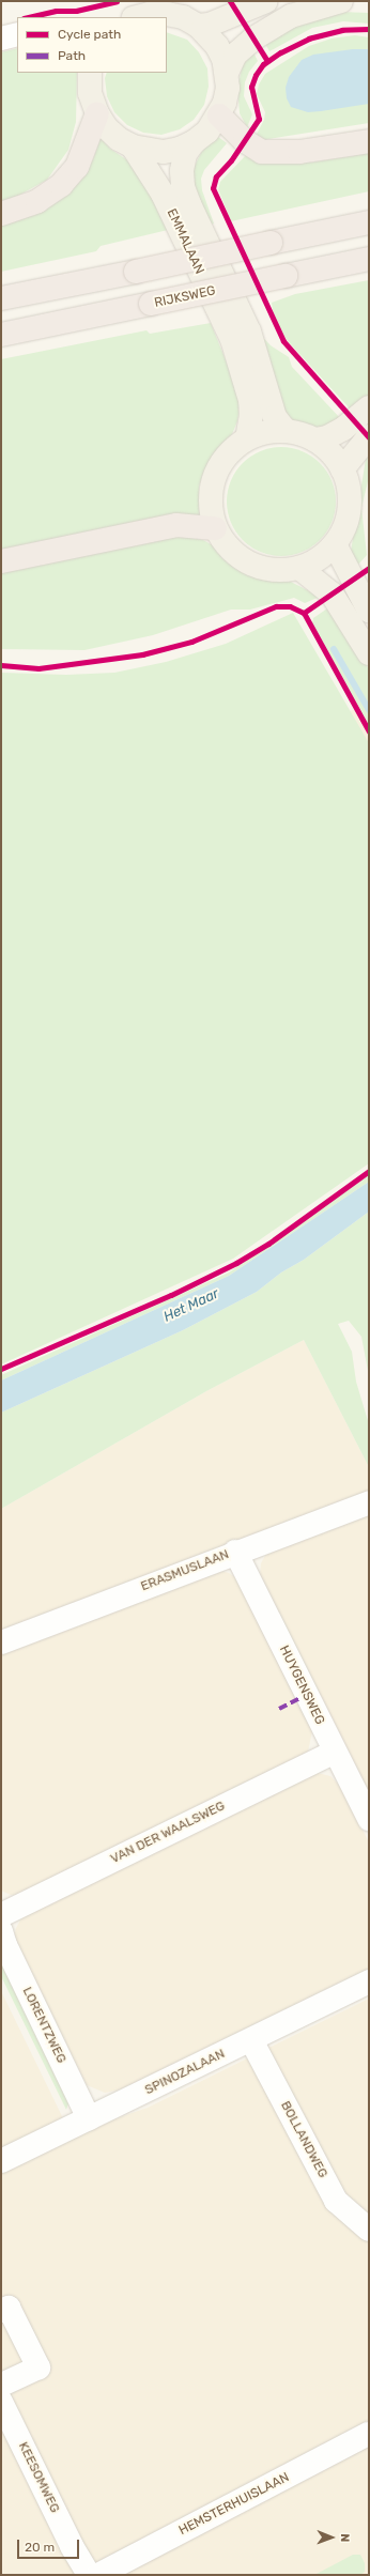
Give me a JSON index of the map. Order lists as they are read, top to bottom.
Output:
{
  "streets": {
    "highway": ["RIJKSWEG"],
    "main road": ["EMMALAAN"],
    "street": [
      "ERASMUSLAAN",
      "HUYGENSWEG",
      "VAN DER WAALSWEG",
      "LORENTZWEG",
      "SPINOZALAAN",
      "BOLLANDWEG",
      "KEESOMWEG",
      "HEMSTERHUISLAAN"
    ]
  },
  "crossings": [
    ["ERASMUSLAAN", "HUYGENSWEG"],
    ["HUYGENSWEG", "VAN DER WAALSWEG"],
    ["LORENTZWEG", "SPINOZALAAN"],
    ["SPINOZALAAN", "BOLLANDWEG"]
  ],
  "water": ["Het Maar"],
  "legend": ["Cycle path", "Path"],
  "scale_bar": "20 m",
  "north": "right"
}
